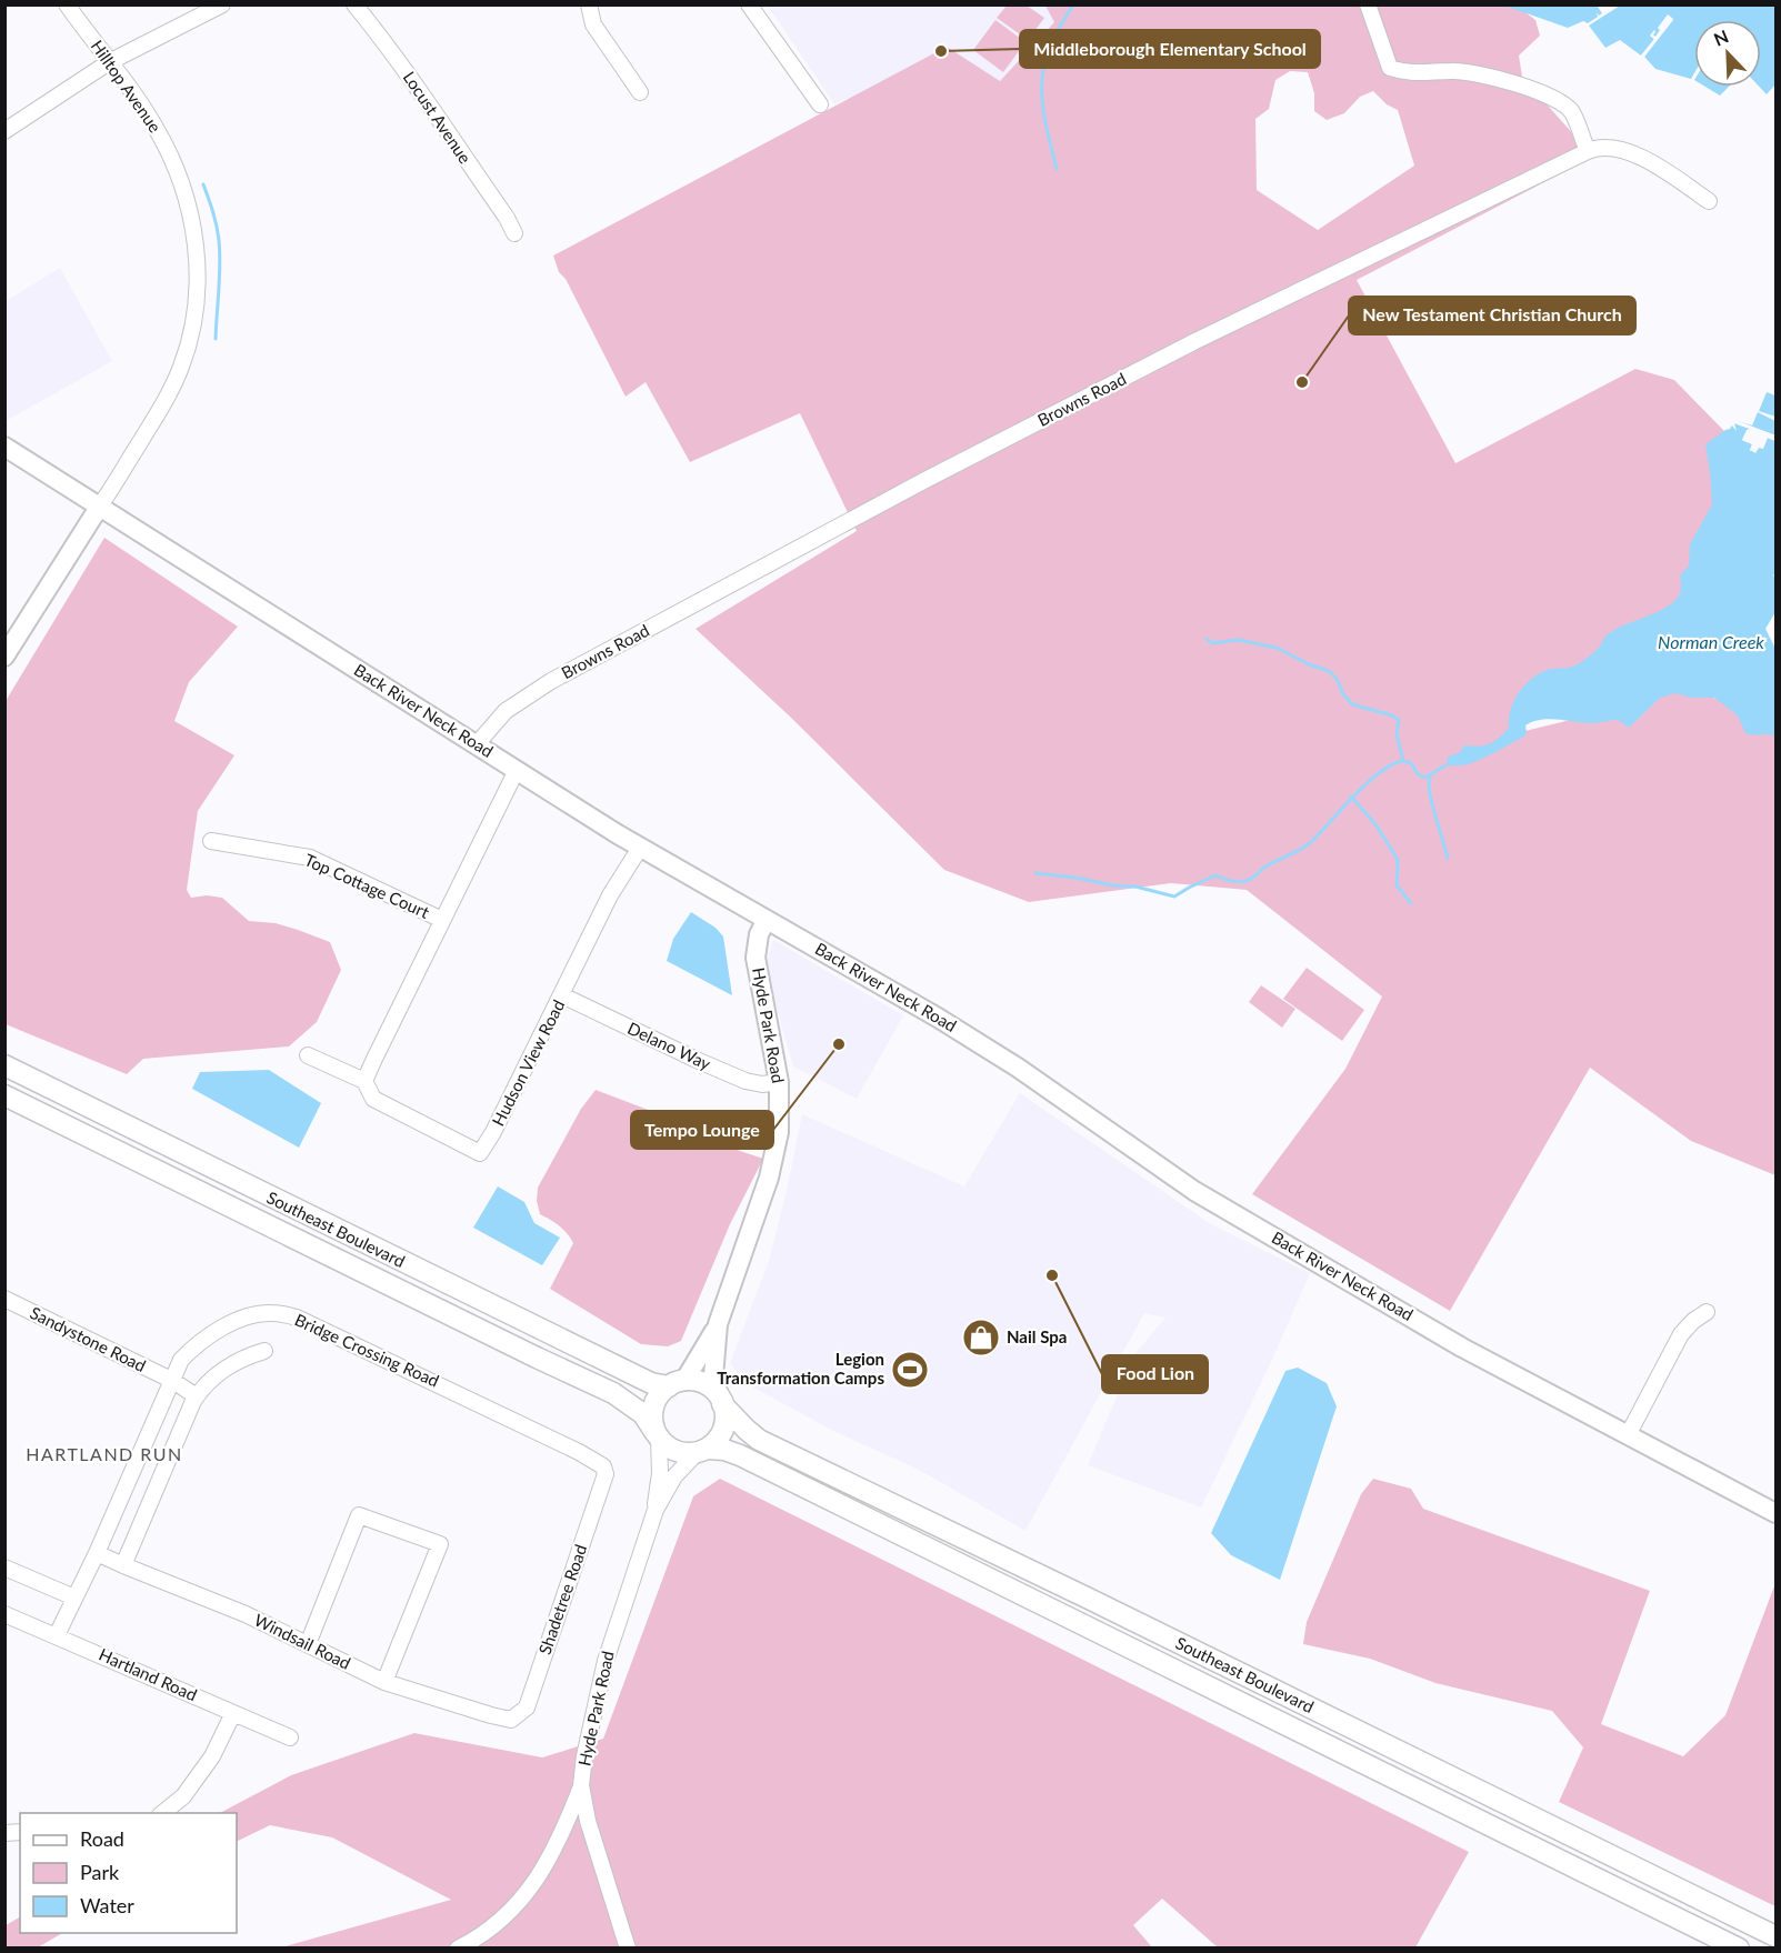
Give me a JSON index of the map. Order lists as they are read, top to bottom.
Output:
{
  "streets": {
    "main road": ["Southeast Boulevard"],
    "street": [
      "Hilltop Avenue",
      "Locust Avenue",
      "Browns Road",
      "Back River Neck Road",
      "Top Cottage Court",
      "Hyde Park Road",
      "Delano Way",
      "Hudson View Road",
      "Sandystone Road",
      "Bridge Crossing Road",
      "Shadetree Road",
      "Windsail Road",
      "Hartland Road"
    ]
  },
  "crossings": [
    ["Hilltop Avenue", "Back River Neck Road"],
    ["Browns Road", "Back River Neck Road"],
    ["Back River Neck Road", "Hyde Park Road"],
    ["Back River Neck Road", "Hudson View Road"],
    ["Hyde Park Road", "Delano Way"],
    ["Hyde Park Road", "Southeast Boulevard"],
    ["Delano Way", "Hudson View Road"],
    ["Sandystone Road", "Bridge Crossing Road"],
    ["Bridge Crossing Road", "Shadetree Road"],
    ["Bridge Crossing Road", "Windsail Road"],
    ["Bridge Crossing Road", "Hartland Road"],
    ["Shadetree Road", "Windsail Road"]
  ],
  "districts": ["HARTLAND RUN"],
  "water": ["Norman Creek"],
  "places": {
    "other": [
      "Middleborough Elementary School",
      "New Testament Christian Church",
      "Tempo Lounge",
      "Food Lion"
    ],
    "shop": ["Nail Spa"],
    "sports": ["Legion Transformation Camps"]
  },
  "legend": ["Road", "Park", "Water"],
  "north": "top left"
}
